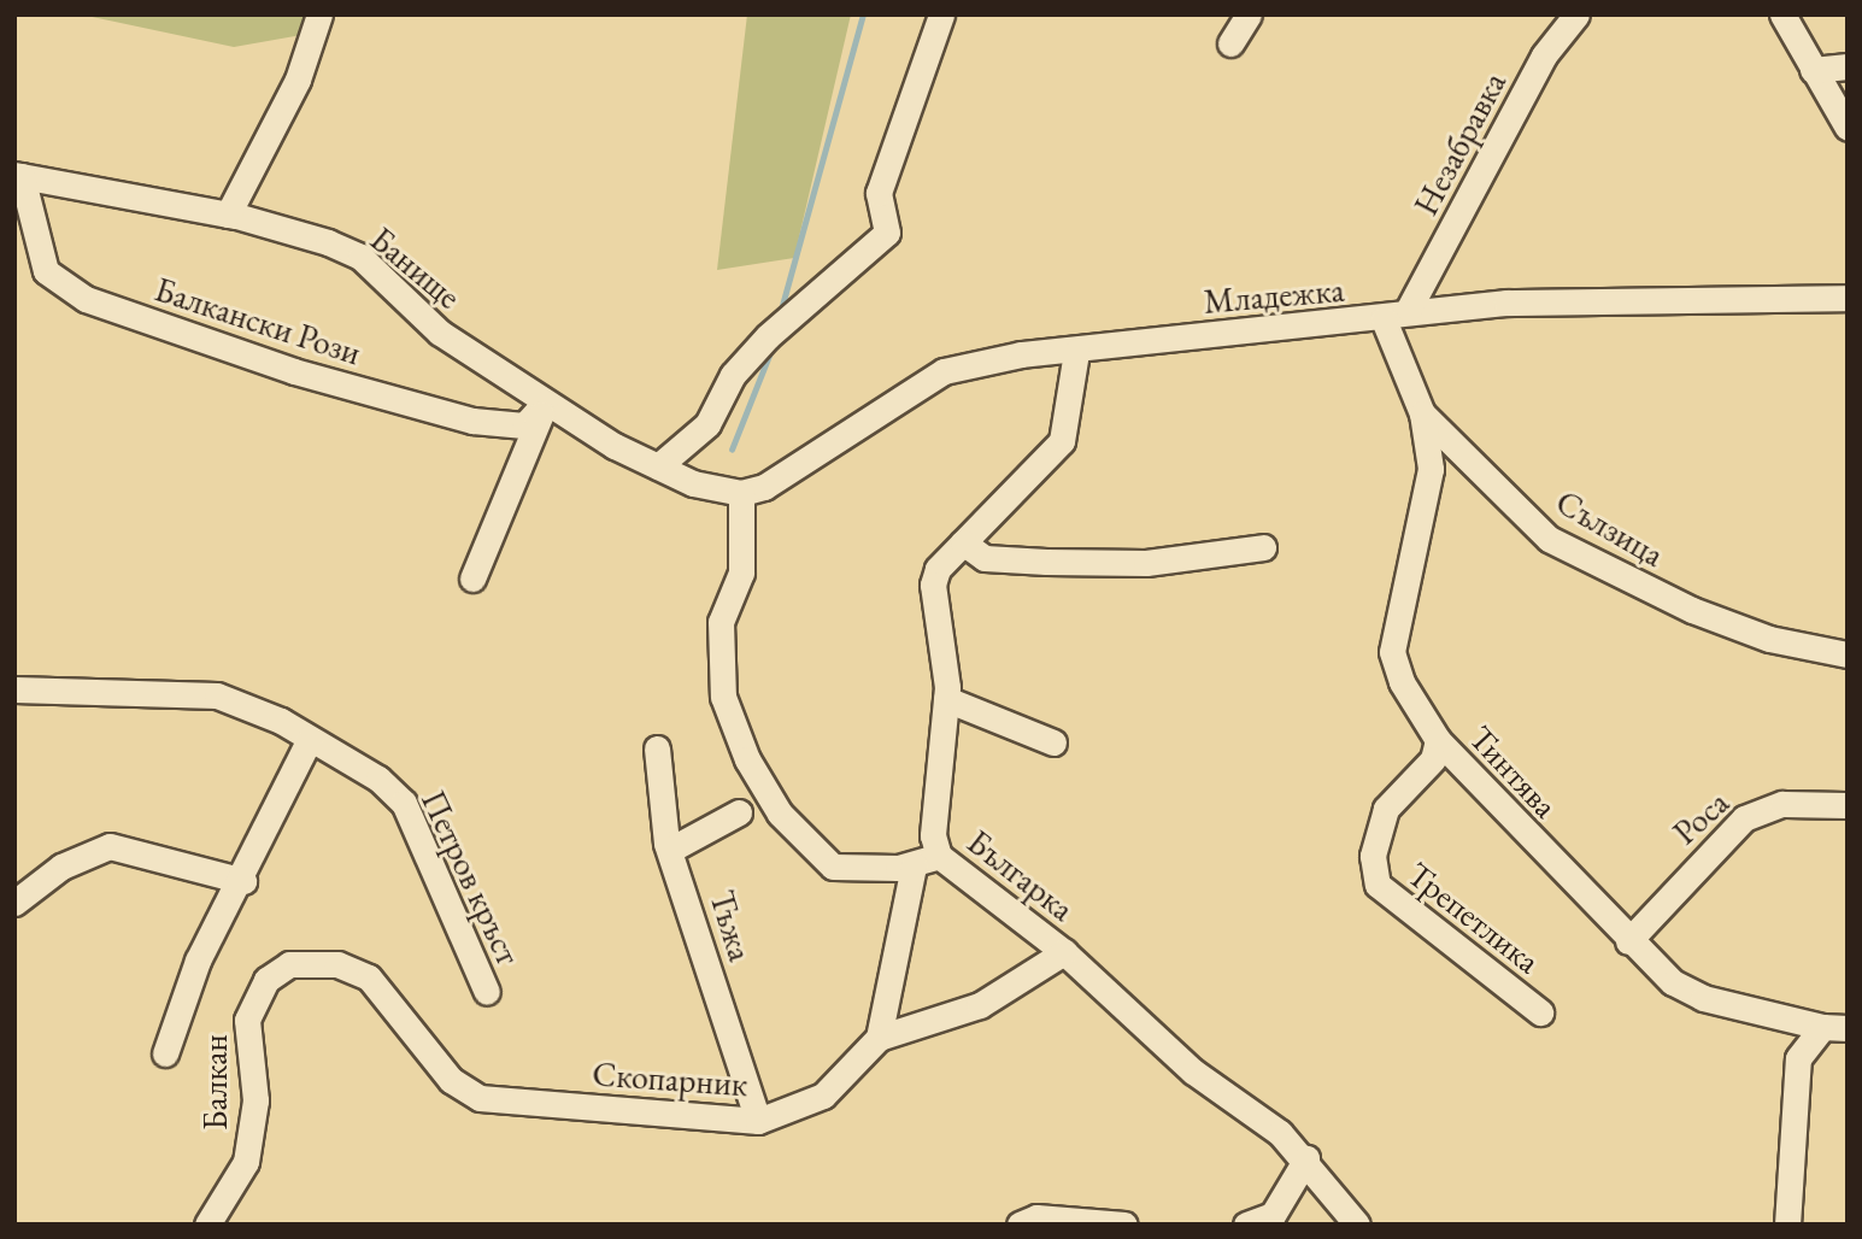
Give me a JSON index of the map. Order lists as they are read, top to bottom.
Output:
{
  "streets": {
    "street": [
      "Незабравка",
      "Банище",
      "Младежка",
      "Балкански Рози",
      "Сълзица",
      "Тинтява",
      "Роса",
      "Българка",
      "Петров кръст",
      "Трепетлика",
      "Тъжа",
      "Скопарник",
      "Балкан"
    ]
  },
  "crossings": [
    ["Незабравка", "Младежка"],
    ["Банище", "Младежка"],
    ["Банище", "Балкански Рози"],
    ["Младежка", "Сълзица"],
    ["Младежка", "Българка"],
    ["Сълзица", "Тинтява"],
    ["Тинтява", "Роса"],
    ["Тинтява", "Трепетлика"],
    ["Тъжа", "Скопарник"],
    ["Скопарник", "Балкан"]
  ]
}
